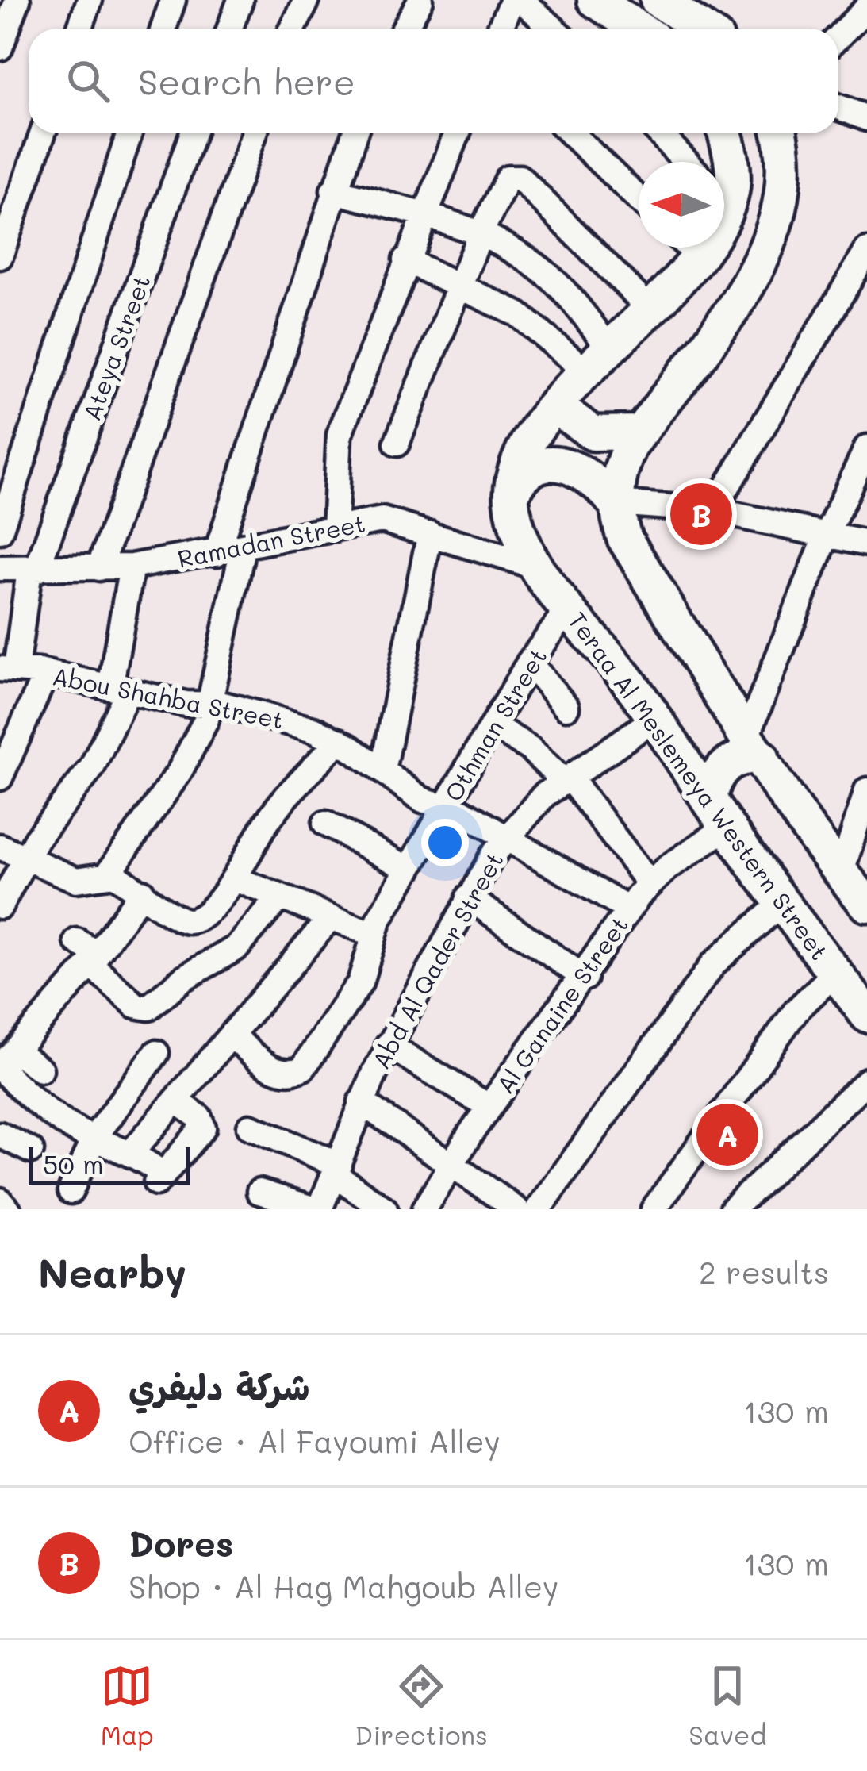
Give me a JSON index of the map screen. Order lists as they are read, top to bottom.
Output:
{
  "streets": {
    "street": [
      "Ateya Street",
      "Ramadan Street",
      "Abou Shahba Street",
      "Othman Street",
      "Teraa Al Meslemeya Western Street",
      "Abd Al Qader Street",
      "Al Ganaine Street"
    ]
  },
  "crossings": [
    ["Ateya Street", "Ramadan Street"],
    ["Ateya Street", "Abou Shahba Street"],
    ["Ramadan Street", "Teraa Al Meslemeya Western Street"],
    ["Abou Shahba Street", "Othman Street"],
    ["Abou Shahba Street", "Abd Al Qader Street"],
    ["Abou Shahba Street", "Al Ganaine Street"],
    ["Othman Street", "Teraa Al Meslemeya Western Street"],
    ["Teraa Al Meslemeya Western Street", "Abd Al Qader Street"],
    ["Teraa Al Meslemeya Western Street", "Al Ganaine Street"]
  ],
  "scale_bar": "50 m",
  "north": "left",
  "page": {
    "search": "Search here",
    "pins": ["B", "A"],
    "scale": "50 m",
    "heading": ["Nearby", "2 results"],
    "list": [
      {
        "mark": "A",
        "name": "شركة دليفري",
        "note": "Office · Al Fayoumi Alley",
        "value": "130 m"
      },
      {
        "mark": "B",
        "name": "Dores",
        "note": "Shop · Al Hag Mahgoub Alley",
        "value": "130 m"
      }
    ],
    "nav": ["Map", "Directions", "Saved"]
  }
}
